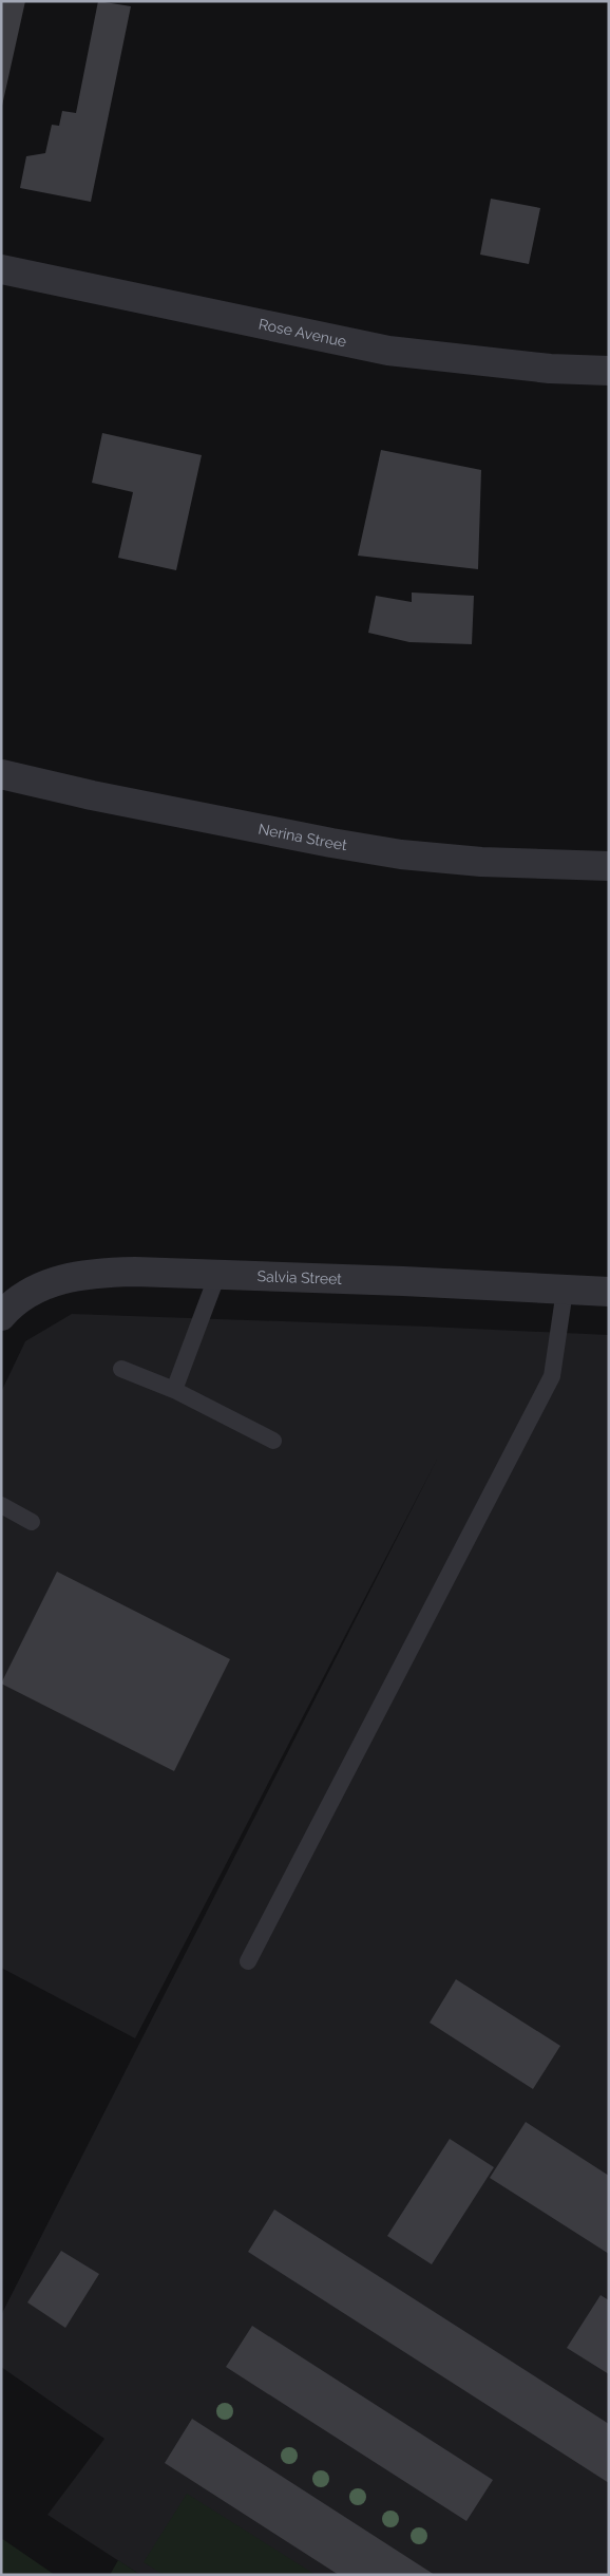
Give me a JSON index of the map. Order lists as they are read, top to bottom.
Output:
{
  "streets": {
    "street": ["Rose Avenue", "Nerina Street", "Salvia Street"]
  }
}
